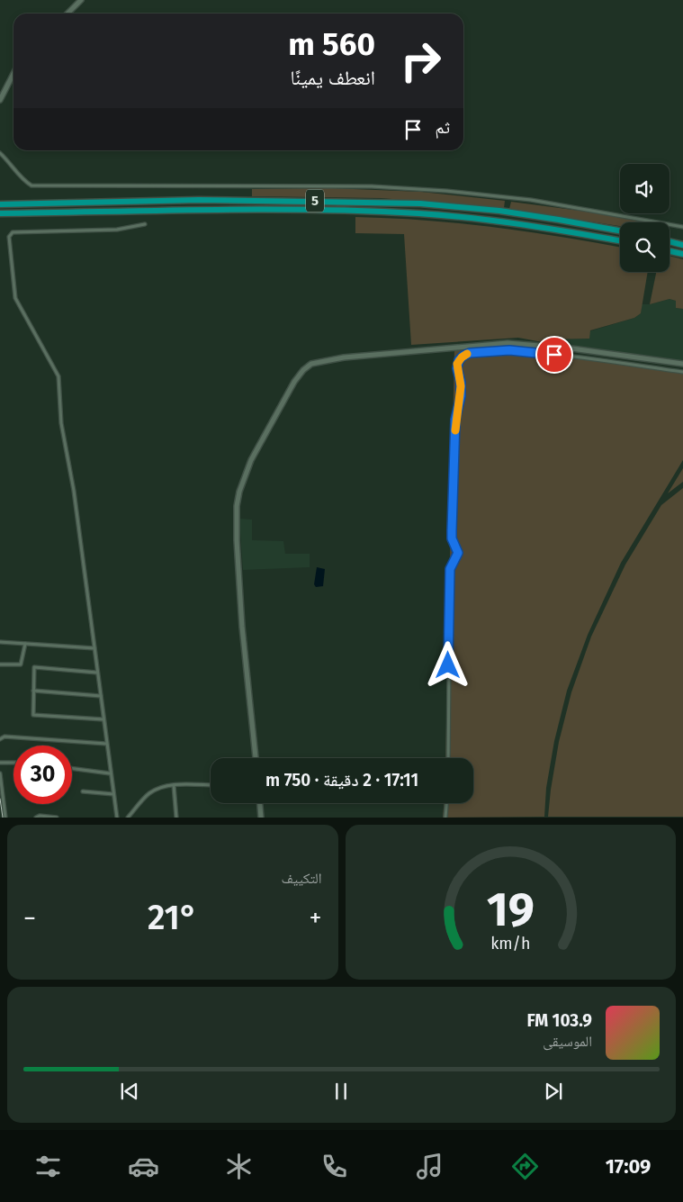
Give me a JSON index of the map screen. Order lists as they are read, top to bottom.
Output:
{
  "streets": {
    "highway": ["5"]
  },
  "page": {
    "turn": ["560 m", "انعطف يمينًا"],
    "then": "ثم",
    "limit": "30",
    "trip": "17:11 · 2 دقيقة · 750 m",
    "tile": "التكييف",
    "heat": ["−", "21°", "+"],
    "song": ["103.9 FM", "الموسيقى"],
    "tabs": "17:09",
    "gauge": ["19", "km/h"]
  }
}
